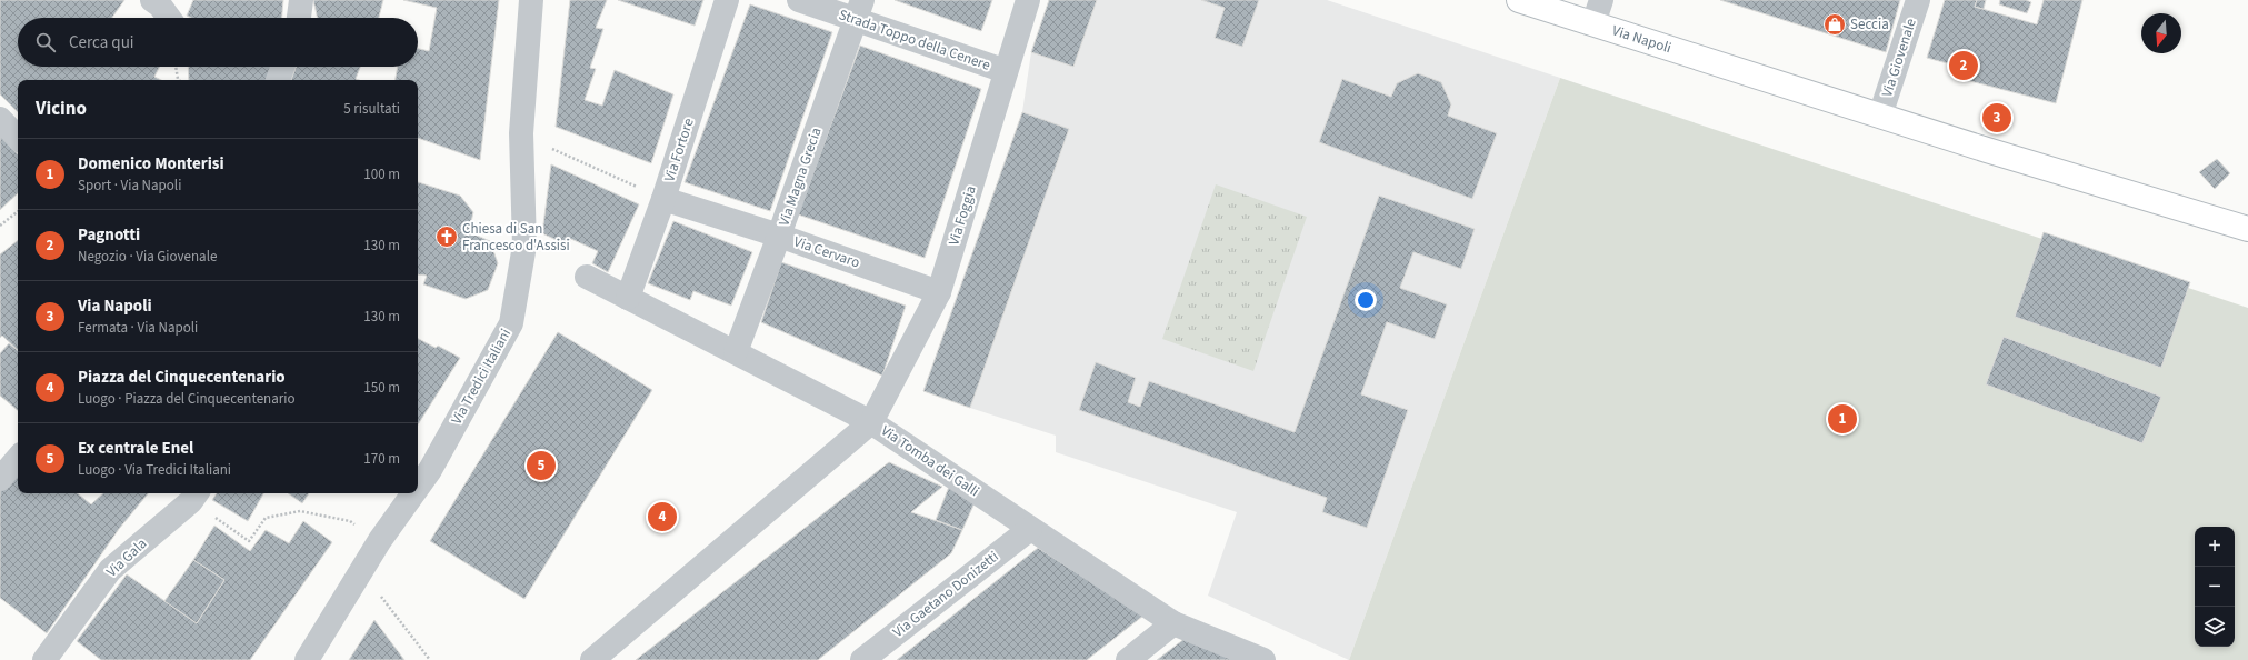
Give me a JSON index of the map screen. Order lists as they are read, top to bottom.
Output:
{
  "streets": {
    "street": [
      "Via Napoli",
      "Strada Toppo della Cenere",
      "Via Giovenale",
      "Via Fortore",
      "Via Magna Grecia",
      "Via Foggia",
      "Via Cervaro",
      "Via Tredici Italiani",
      "Via Tomba dei Galli",
      "Via Gala",
      "Via Gaetano Donizetti"
    ]
  },
  "crossings": [
    ["Via Napoli", "Via Giovenale"],
    ["Strada Toppo della Cenere", "Via Magna Grecia"],
    ["Strada Toppo della Cenere", "Via Foggia"],
    ["Via Fortore", "Via Cervaro"],
    ["Via Fortore", "Via Tomba dei Galli"],
    ["Via Magna Grecia", "Via Cervaro"],
    ["Via Magna Grecia", "Via Tomba dei Galli"],
    ["Via Foggia", "Via Cervaro"],
    ["Via Foggia", "Via Tomba dei Galli"],
    ["Via Tomba dei Galli", "Via Gaetano Donizetti"]
  ],
  "places": {
    "shop": ["Seccia"],
    "church": ["Chiesa di San Francesco d'Assisi"]
  },
  "north": "bottom",
  "page": {
    "search": "Cerca qui",
    "pins": [
      "2",
      "3",
      "1",
      "5",
      "4"
    ],
    "heading": ["Vicino", "5 risultati"],
    "list": [
      {
        "mark": "1",
        "name": "Domenico Monterisi",
        "note": "Sport · Via Napoli",
        "value": "100 m"
      },
      {
        "mark": "2",
        "name": "Pagnotti",
        "note": "Negozio · Via Giovenale",
        "value": "130 m"
      },
      {
        "mark": "3",
        "name": "Via Napoli",
        "note": "Fermata · Via Napoli",
        "value": "130 m"
      },
      {
        "mark": "4",
        "name": "Piazza del Cinquecentenario",
        "note": "Luogo · Piazza del Cinquecentenario",
        "value": "150 m"
      },
      {
        "mark": "5",
        "name": "Ex centrale Enel",
        "note": "Luogo · Via Tredici Italiani",
        "value": "170 m"
      }
    ],
    "map_buttons": ["+", "−"]
  }
}
